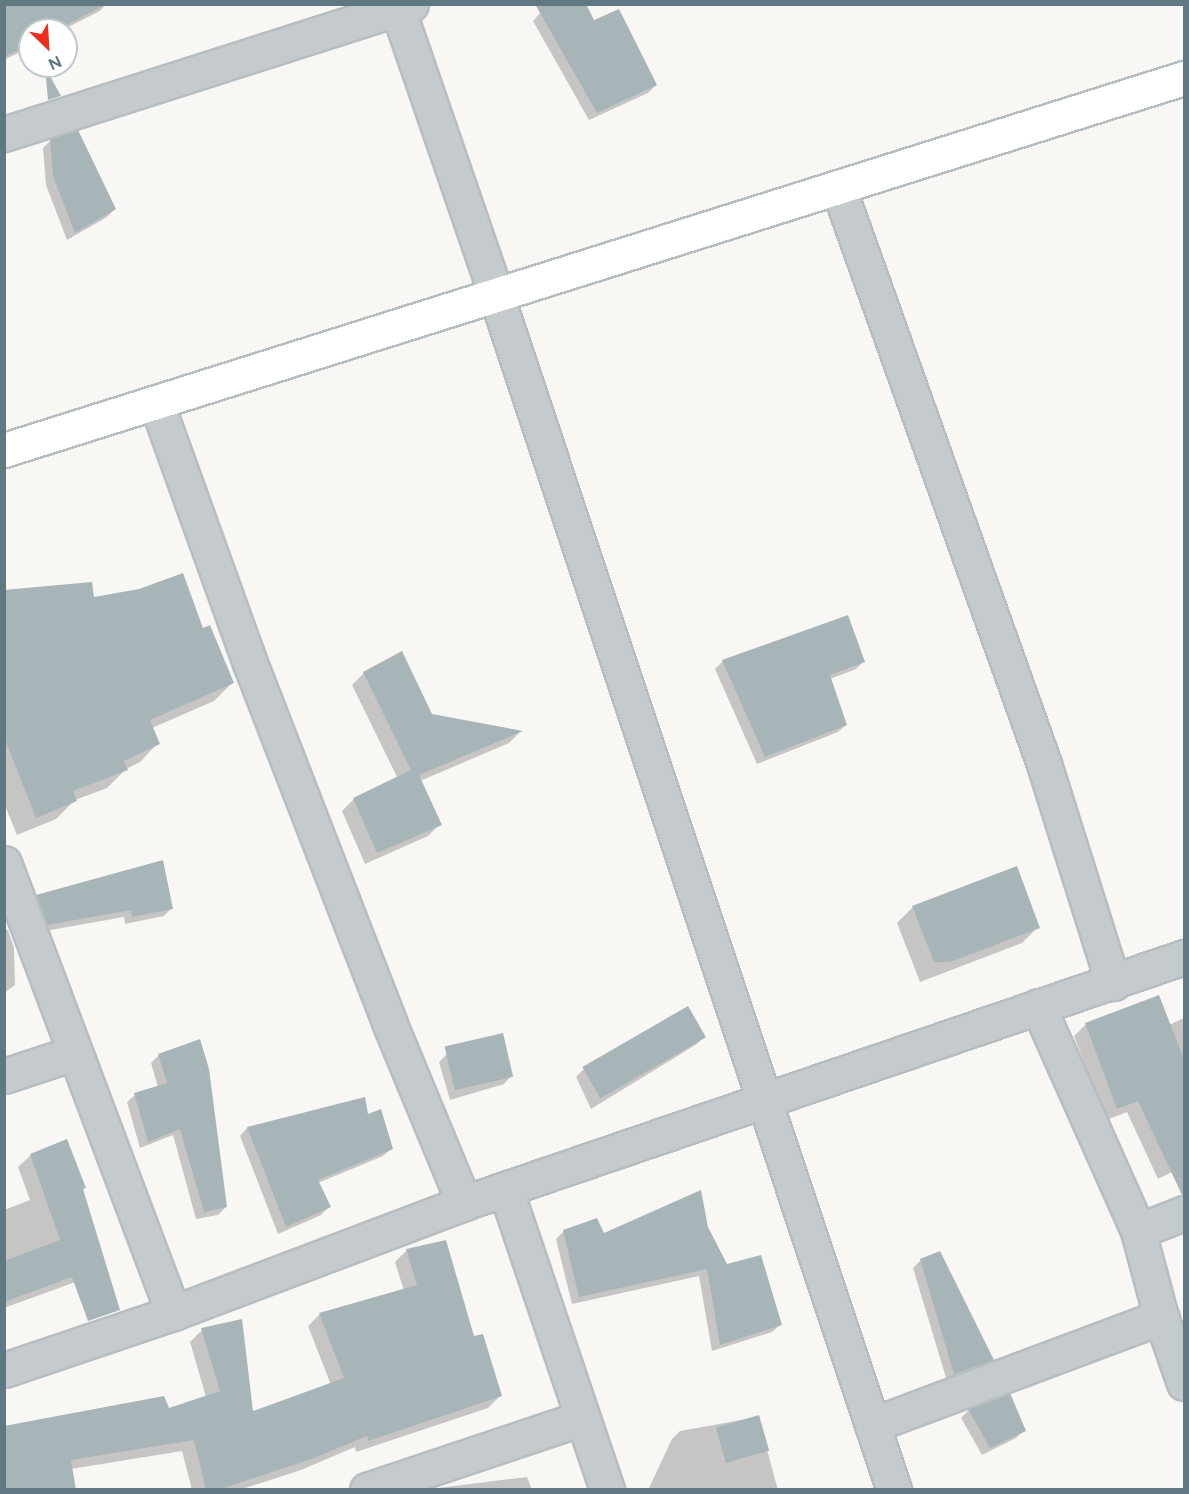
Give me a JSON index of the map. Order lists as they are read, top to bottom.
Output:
{
  "north": "bottom right"
}
